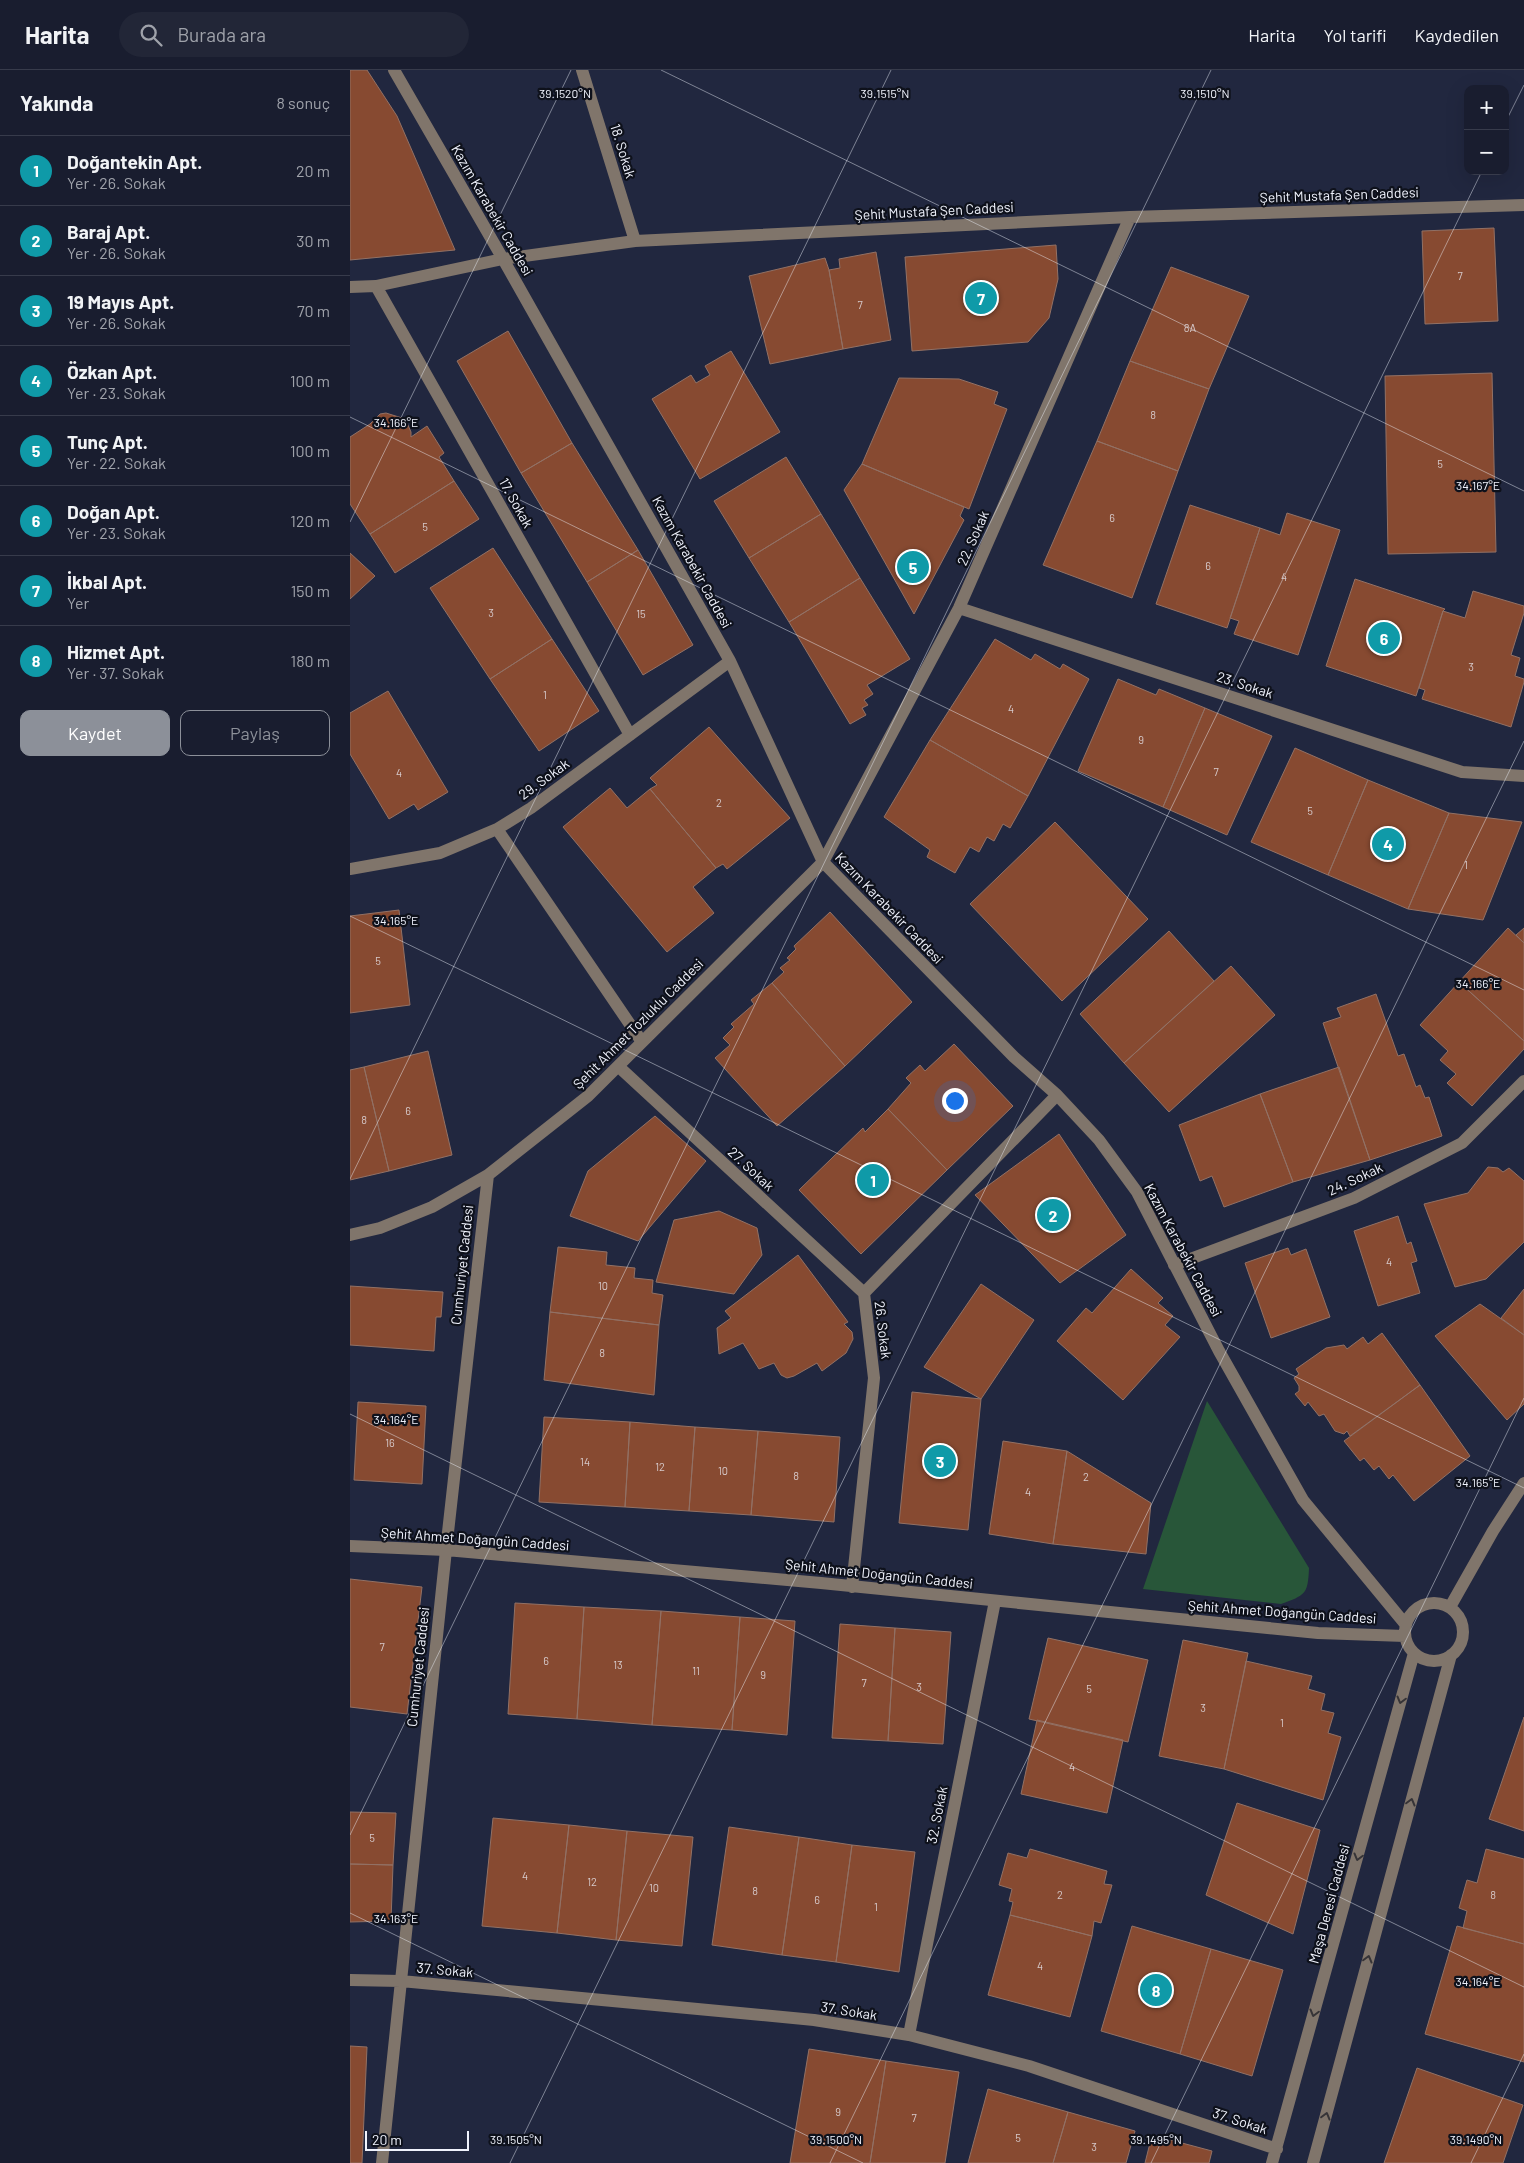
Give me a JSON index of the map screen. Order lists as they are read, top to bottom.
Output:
{
  "streets": {
    "street": [
      "18. Sokak",
      "Şehit Mustafa Şen Caddesi",
      "Kazım Karabekir Caddesi",
      "17. Sokak",
      "22. Sokak",
      "23. Sokak",
      "29. Sokak",
      "Şehit Ahmet Tozluklu Caddesi",
      "27. Sokak",
      "24. Sokak",
      "Cumhuriyet Caddesi",
      "26. Sokak",
      "Şehit Ahmet Doğangün Caddesi",
      "32. Sokak",
      "Maşa Deresi Caddesi",
      "37. Sokak"
    ]
  },
  "crossings": [
    ["18. Sokak", "Şehit Mustafa Şen Caddesi"],
    ["Şehit Mustafa Şen Caddesi", "Kazım Karabekir Caddesi"],
    ["Şehit Mustafa Şen Caddesi", "17. Sokak"],
    ["Şehit Mustafa Şen Caddesi", "22. Sokak"],
    ["Kazım Karabekir Caddesi", "22. Sokak"],
    ["Kazım Karabekir Caddesi", "29. Sokak"],
    ["Kazım Karabekir Caddesi", "Şehit Ahmet Tozluklu Caddesi"],
    ["Kazım Karabekir Caddesi", "24. Sokak"],
    ["Kazım Karabekir Caddesi", "26. Sokak"],
    ["Kazım Karabekir Caddesi", "Şehit Ahmet Doğangün Caddesi"],
    ["Kazım Karabekir Caddesi", "Maşa Deresi Caddesi"],
    ["17. Sokak", "29. Sokak"],
    ["22. Sokak", "23. Sokak"],
    ["22. Sokak", "Şehit Ahmet Tozluklu Caddesi"],
    ["Şehit Ahmet Tozluklu Caddesi", "27. Sokak"],
    ["Şehit Ahmet Tozluklu Caddesi", "Cumhuriyet Caddesi"],
    ["27. Sokak", "26. Sokak"],
    ["Cumhuriyet Caddesi", "Şehit Ahmet Doğangün Caddesi"],
    ["Cumhuriyet Caddesi", "37. Sokak"],
    ["26. Sokak", "Şehit Ahmet Doğangün Caddesi"],
    ["Şehit Ahmet Doğangün Caddesi", "32. Sokak"],
    ["Şehit Ahmet Doğangün Caddesi", "Maşa Deresi Caddesi"],
    ["32. Sokak", "37. Sokak"],
    ["Maşa Deresi Caddesi", "37. Sokak"]
  ],
  "house_numbers": [
    "7",
    "7",
    "8A",
    "8",
    "5",
    "6",
    "5",
    "6",
    "4",
    "3",
    "15",
    "3",
    "1",
    "4",
    "9",
    "7",
    "4",
    "2",
    "5",
    "1",
    "5",
    "6",
    "8",
    "4",
    "10",
    "8",
    "16",
    "14",
    "12",
    "10",
    "8",
    "2",
    "4",
    "7",
    "6",
    "13",
    "11",
    "9",
    "7",
    "3",
    "5",
    "3",
    "1",
    "4",
    "5",
    "4",
    "12",
    "10",
    "8",
    "2",
    "8",
    "6",
    "1",
    "4",
    "9",
    "7",
    "5",
    "3"
  ],
  "scale_bar": "20 m",
  "page": {
    "header": "Harita",
    "search": "Burada ara",
    "nav": ["Harita", "Yol tarifi", "Kaydedilen"],
    "heading": ["Yakında", "8 sonuç"],
    "map_buttons": ["+", "−"],
    "list": [
      {
        "mark": "1",
        "name": "Doğantekin Apt.",
        "note": "Yer · 26. Sokak",
        "value": "20 m"
      },
      {
        "mark": "2",
        "name": "Baraj Apt.",
        "note": "Yer · 26. Sokak",
        "value": "30 m"
      },
      {
        "mark": "3",
        "name": "19 Mayıs Apt.",
        "note": "Yer · 26. Sokak",
        "value": "70 m"
      },
      {
        "mark": "4",
        "name": "Özkan Apt.",
        "note": "Yer · 23. Sokak",
        "value": "100 m"
      },
      {
        "mark": "5",
        "name": "Tunç Apt.",
        "note": "Yer · 22. Sokak",
        "value": "100 m"
      },
      {
        "mark": "6",
        "name": "Doğan Apt.",
        "note": "Yer · 23. Sokak",
        "value": "120 m"
      },
      {
        "mark": "7",
        "name": "İkbal Apt.",
        "note": "Yer",
        "value": "150 m"
      },
      {
        "mark": "8",
        "name": "Hizmet Apt.",
        "note": "Yer · 37. Sokak",
        "value": "180 m"
      }
    ],
    "pins": [
      "7",
      "5",
      "6",
      "4",
      "1",
      "2",
      "3",
      "8"
    ],
    "buttons": ["Kaydet", "Paylaş"],
    "scale": "20 m"
  },
  "coordinates": [
    "39.1520°N",
    "39.1515°N",
    "39.1510°N",
    "34.166°E",
    "34.167°E",
    "34.165°E",
    "34.164°E",
    "34.163°E",
    "39.1505°N",
    "39.1500°N",
    "39.1495°N",
    "39.1490°N"
  ]
}
